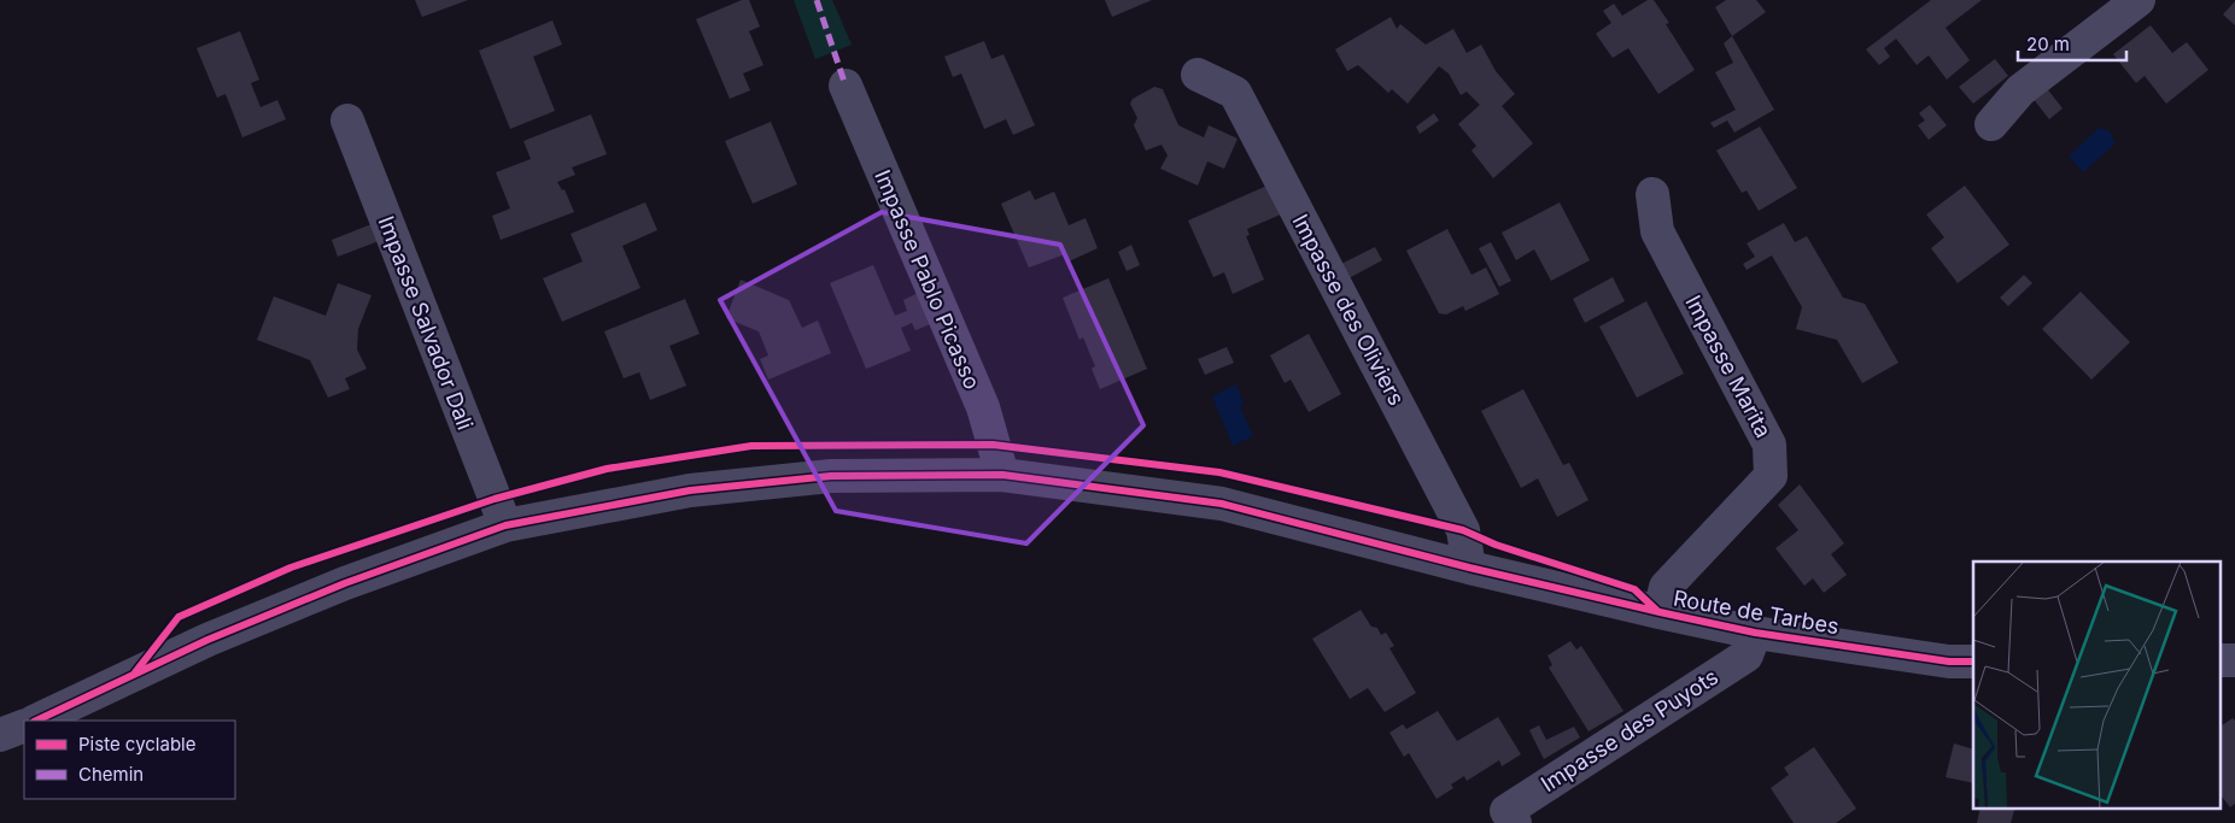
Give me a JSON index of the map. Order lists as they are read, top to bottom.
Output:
{
  "streets": {
    "street": [
      "Impasse Pablo Picasso",
      "Impasse des Oliviers",
      "Impasse Salvador Dali",
      "Impasse Marita",
      "Route de Tarbes",
      "Impasse des Puyots"
    ]
  },
  "crossings": [
    ["Impasse Pablo Picasso", "Route de Tarbes"],
    ["Impasse des Oliviers", "Route de Tarbes"],
    ["Impasse Salvador Dali", "Route de Tarbes"],
    ["Impasse Marita", "Route de Tarbes"],
    ["Route de Tarbes", "Impasse des Puyots"]
  ],
  "legend": ["Piste cyclable", "Chemin"],
  "scale_bar": "20 m"
}
